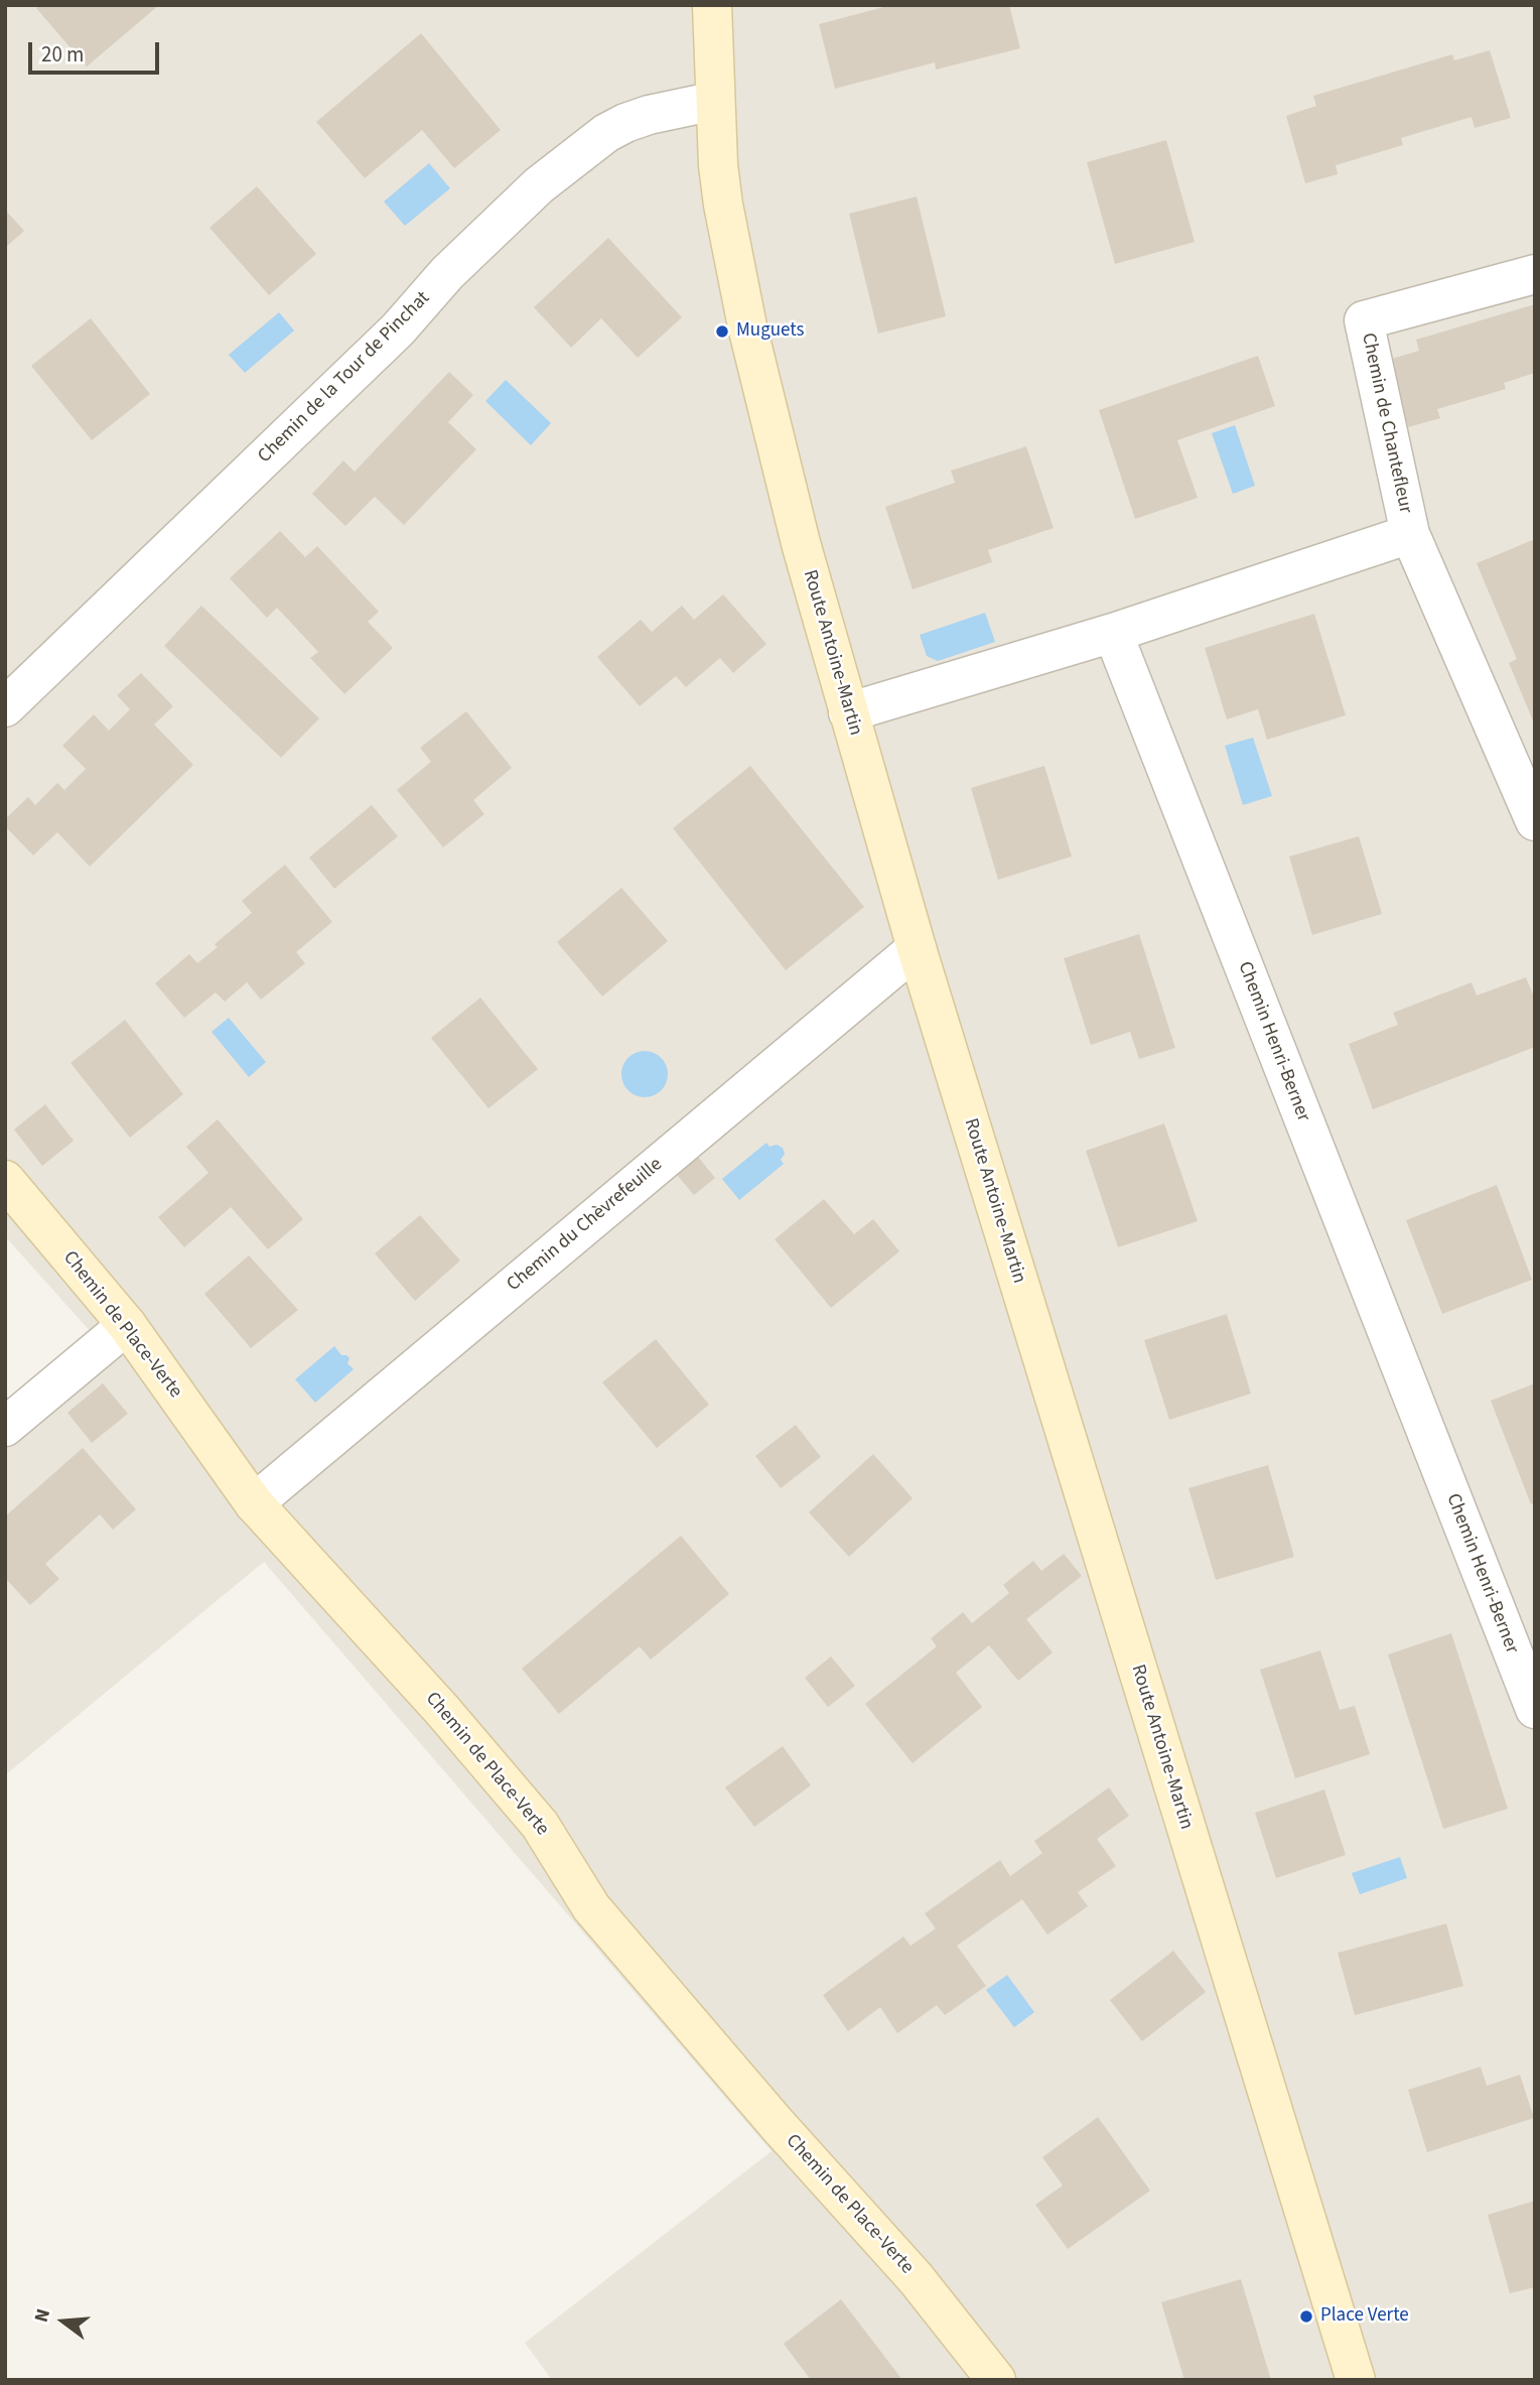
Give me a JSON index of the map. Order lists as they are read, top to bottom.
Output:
{
  "streets": {
    "street": [
      "Chemin de la Tour de Pinchat",
      "Chemin de Chantefleur",
      "Route Antoine-Martin",
      "Chemin Henri-Berner",
      "Chemin du Chèvrefeuille",
      "Chemin de Place-Verte"
    ]
  },
  "crossings": [
    ["Chemin de la Tour de Pinchat", "Route Antoine-Martin"],
    ["Chemin de Chantefleur", "Chemin Henri-Berner"],
    ["Route Antoine-Martin", "Chemin du Chèvrefeuille"],
    ["Chemin du Chèvrefeuille", "Chemin de Place-Verte"]
  ],
  "places": ["Muguets", "Place Verte"],
  "scale_bar": "20 m",
  "north": "left"
}
